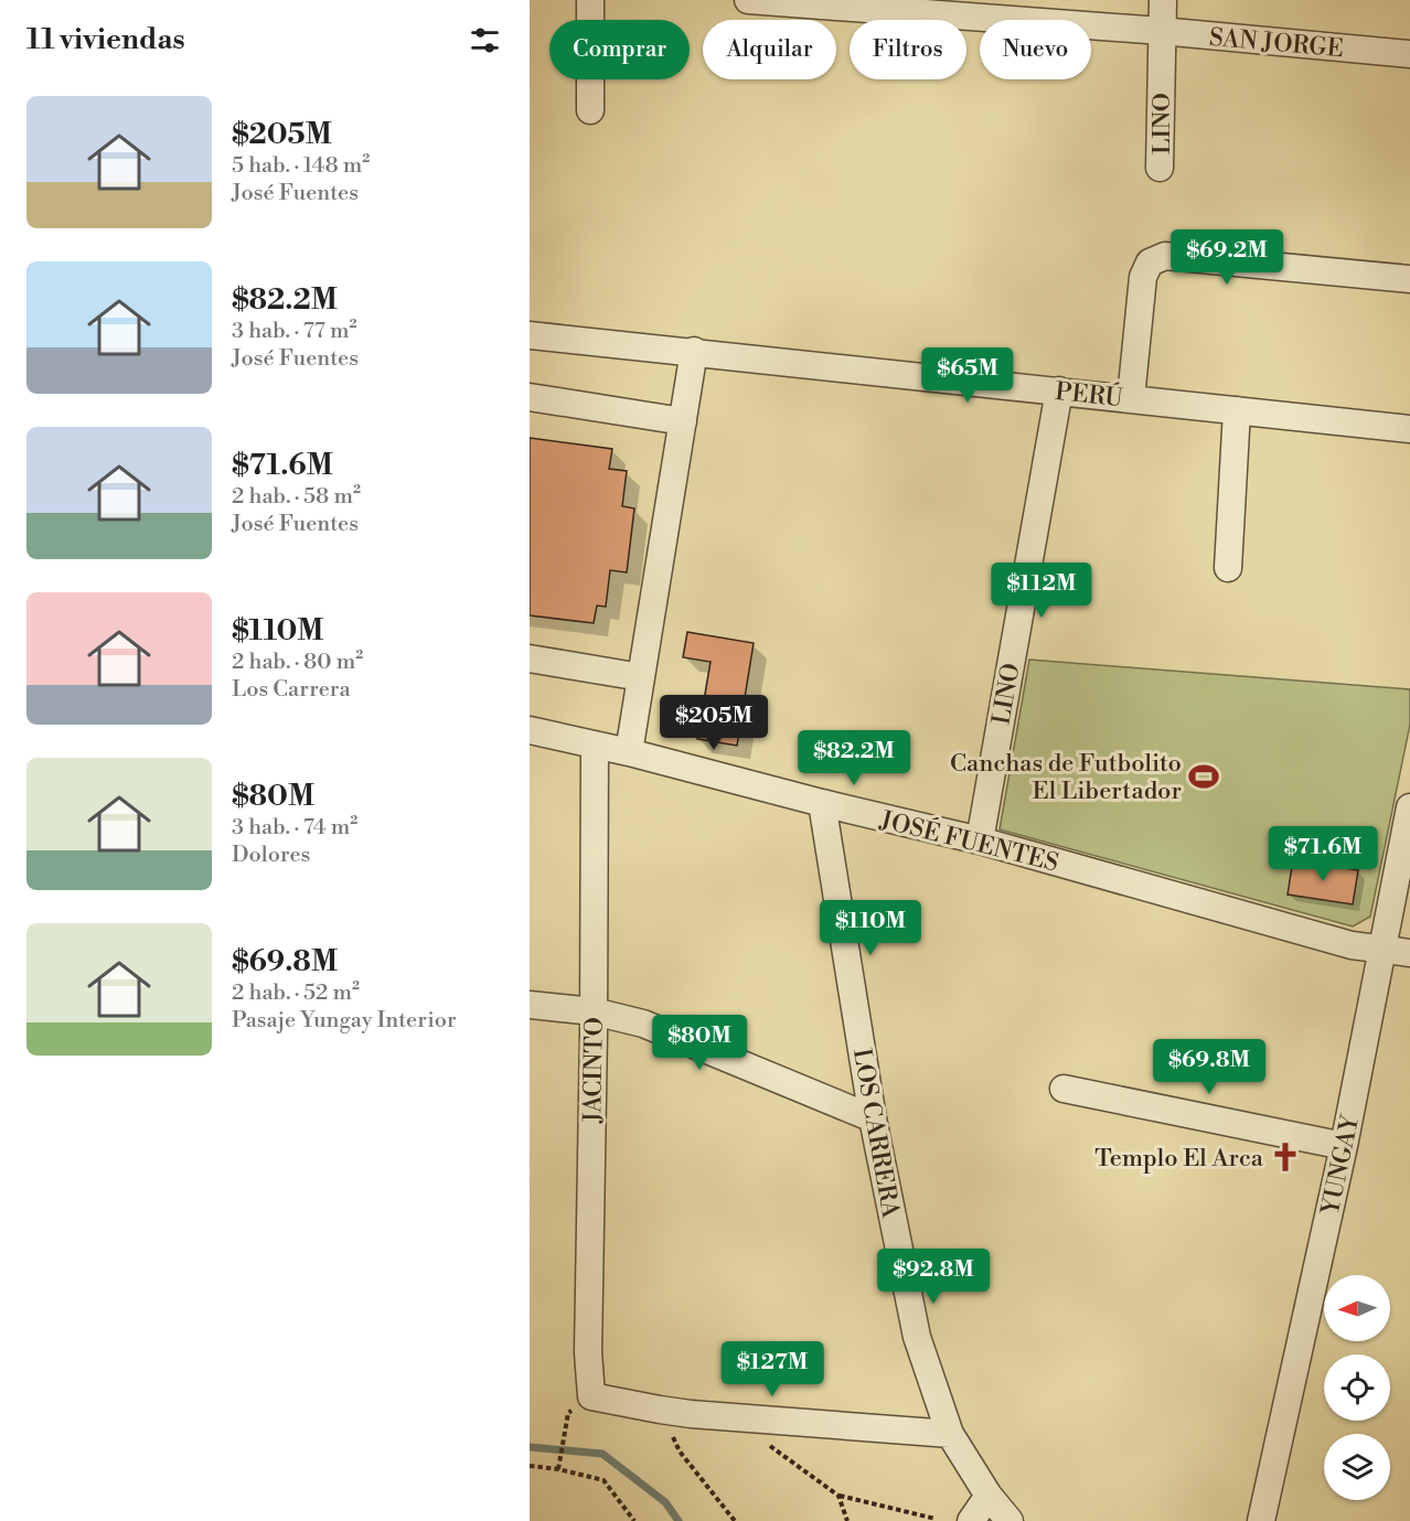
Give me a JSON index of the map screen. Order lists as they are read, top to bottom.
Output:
{
  "streets": {
    "street": [
      "SAN JORGE",
      "LINO",
      "PERÚ",
      "JOSÉ FUENTES",
      "JACINTO",
      "LOS CARRERA",
      "YUNGAY"
    ]
  },
  "crossings": [
    ["SAN JORGE", "LINO"],
    ["LINO", "PERÚ"],
    ["LINO", "JOSÉ FUENTES"],
    ["JOSÉ FUENTES", "JACINTO"],
    ["JOSÉ FUENTES", "LOS CARRERA"],
    ["JOSÉ FUENTES", "YUNGAY"]
  ],
  "places": {
    "sports": ["Canchas de Futbolito El Libertador"],
    "church": ["Templo El Arca"]
  },
  "north": "left",
  "page": {
    "heading": "11 viviendas",
    "chip": [
      "Comprar",
      "Alquilar",
      "Filtros",
      "Nuevo"
    ],
    "list": [
      {
        "name": "$205M",
        "note": "5 hab. · 148 m² · José Fuentes"
      },
      {
        "name": "$82.2M",
        "note": "3 hab. · 77 m² · José Fuentes"
      },
      {
        "name": "$71.6M",
        "note": "2 hab. · 58 m² · José Fuentes"
      },
      {
        "name": "$110M",
        "note": "2 hab. · 80 m² · Los Carrera"
      },
      {
        "name": "$80M",
        "note": "3 hab. · 74 m² · Dolores"
      },
      {
        "name": "$69.8M",
        "note": "2 hab. · 52 m² · Pasaje Yungay Interior"
      }
    ],
    "price": [
      "$69.2M",
      "$65M",
      "$112M",
      "$205M",
      "$82.2M",
      "$71.6M",
      "$110M",
      "$80M",
      "$69.8M",
      "$92.8M",
      "$127M"
    ]
  }
}
